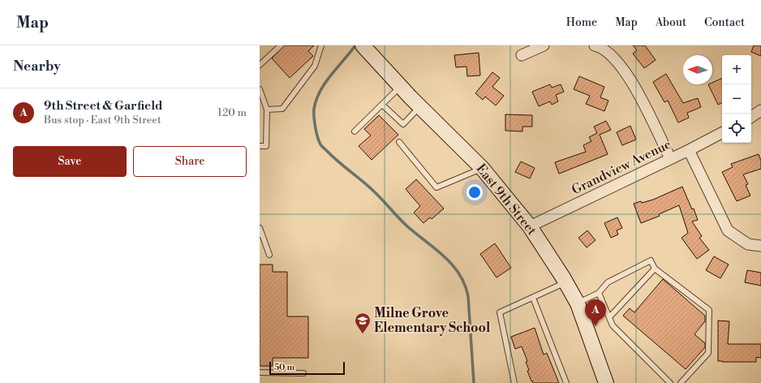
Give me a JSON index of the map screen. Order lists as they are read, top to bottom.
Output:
{
  "streets": {
    "main road": ["East 9th Street"],
    "street": ["Grandview Avenue"]
  },
  "crossings": [
    ["Grandview Avenue", "East 9th Street"]
  ],
  "places": {
    "school or university": ["Milne Grove Elementary School"]
  },
  "scale_bar": "50 m",
  "north": "left",
  "page": {
    "header": "Map",
    "nav": [
      "Home",
      "Map",
      "About",
      "Contact"
    ],
    "heading": "Nearby",
    "map_buttons": ["+", "−"],
    "list": [
      {
        "mark": "A",
        "name": "9th Street & Garfield",
        "note": "Bus stop · East 9th Street",
        "value": "120 m"
      }
    ],
    "buttons": ["Save", "Share"],
    "pins": "A",
    "scale": "50 m"
  }
}
